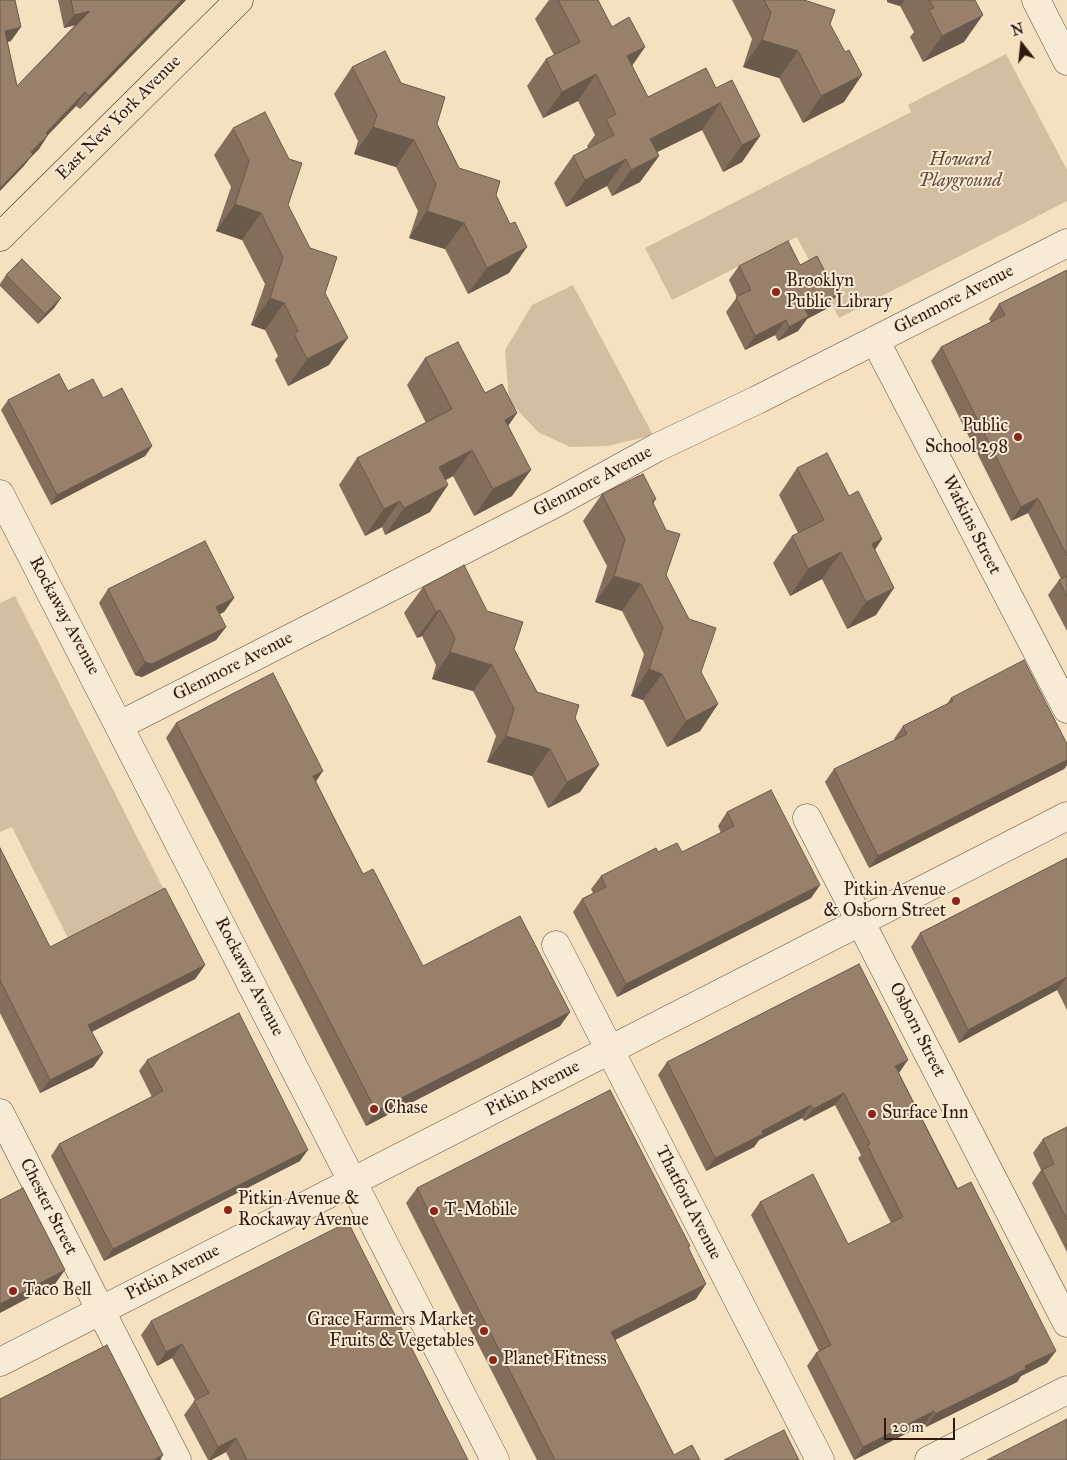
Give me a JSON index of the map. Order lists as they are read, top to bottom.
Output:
{
  "streets": {
    "main road": ["East New York Avenue"],
    "street": [
      "Glenmore Avenue",
      "Watkins Street",
      "Rockaway Avenue",
      "Osborn Street",
      "Pitkin Avenue",
      "Thatford Avenue",
      "Chester Street"
    ]
  },
  "crossings": [
    ["Glenmore Avenue", "Watkins Street"],
    ["Glenmore Avenue", "Rockaway Avenue"],
    ["Rockaway Avenue", "Pitkin Avenue"],
    ["Osborn Street", "Pitkin Avenue"],
    ["Pitkin Avenue", "Thatford Avenue"],
    ["Pitkin Avenue", "Chester Street"]
  ],
  "parks": ["Howard Playground"],
  "places": [
    "Brooklyn Public Library",
    "Public School 298",
    "Pitkin Avenue & Osborn Street",
    "Chase",
    "Surface Inn",
    "Pitkin Avenue & Rockaway Avenue",
    "T-Mobile",
    "Taco Bell",
    "Grace Farmers Market Fruits & Vegetables",
    "Planet Fitness"
  ],
  "scale_bar": "20 m",
  "north": "top"
}
